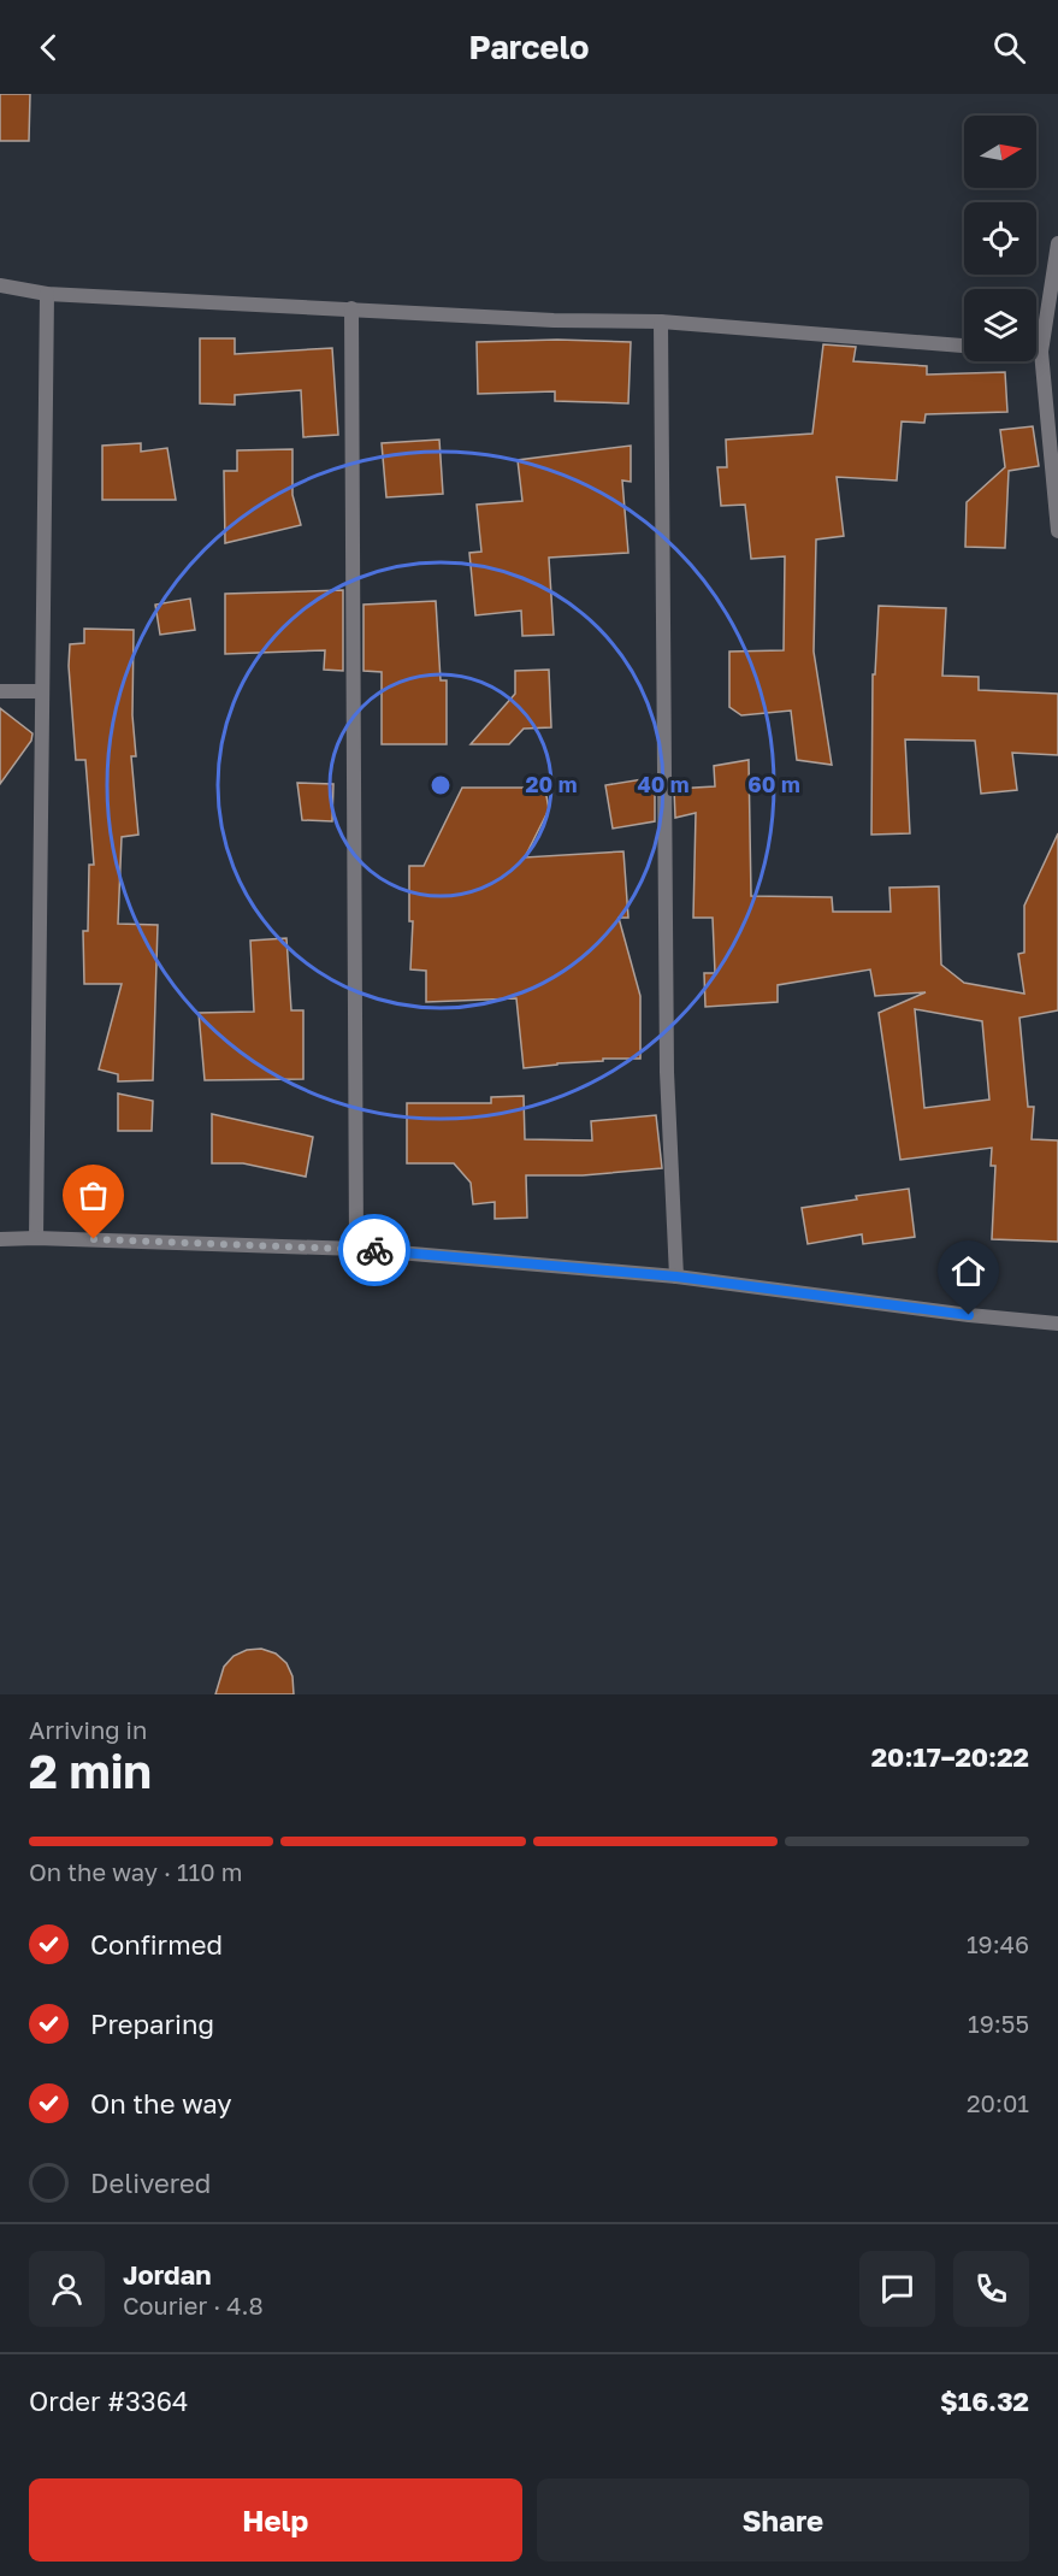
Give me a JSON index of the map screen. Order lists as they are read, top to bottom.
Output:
{
  "north": "right",
  "page": {
    "header": "Parcelo",
    "heading": ["2 min", "Arriving in", "20:17–20:22"],
    "panel": [
      "Jordan",
      "Courier · 4.8",
      "Order #3364",
      "$16.32"
    ],
    "bar": "On the way · 110 m",
    "list": [
      ["Confirmed", "19:46"],
      ["Preparing", "19:55"],
      ["On the way", "20:01"],
      "Delivered"
    ],
    "buttons": ["Help", "Share"]
  },
  "rings": ["20 m", "40 m", "60 m"]
}
